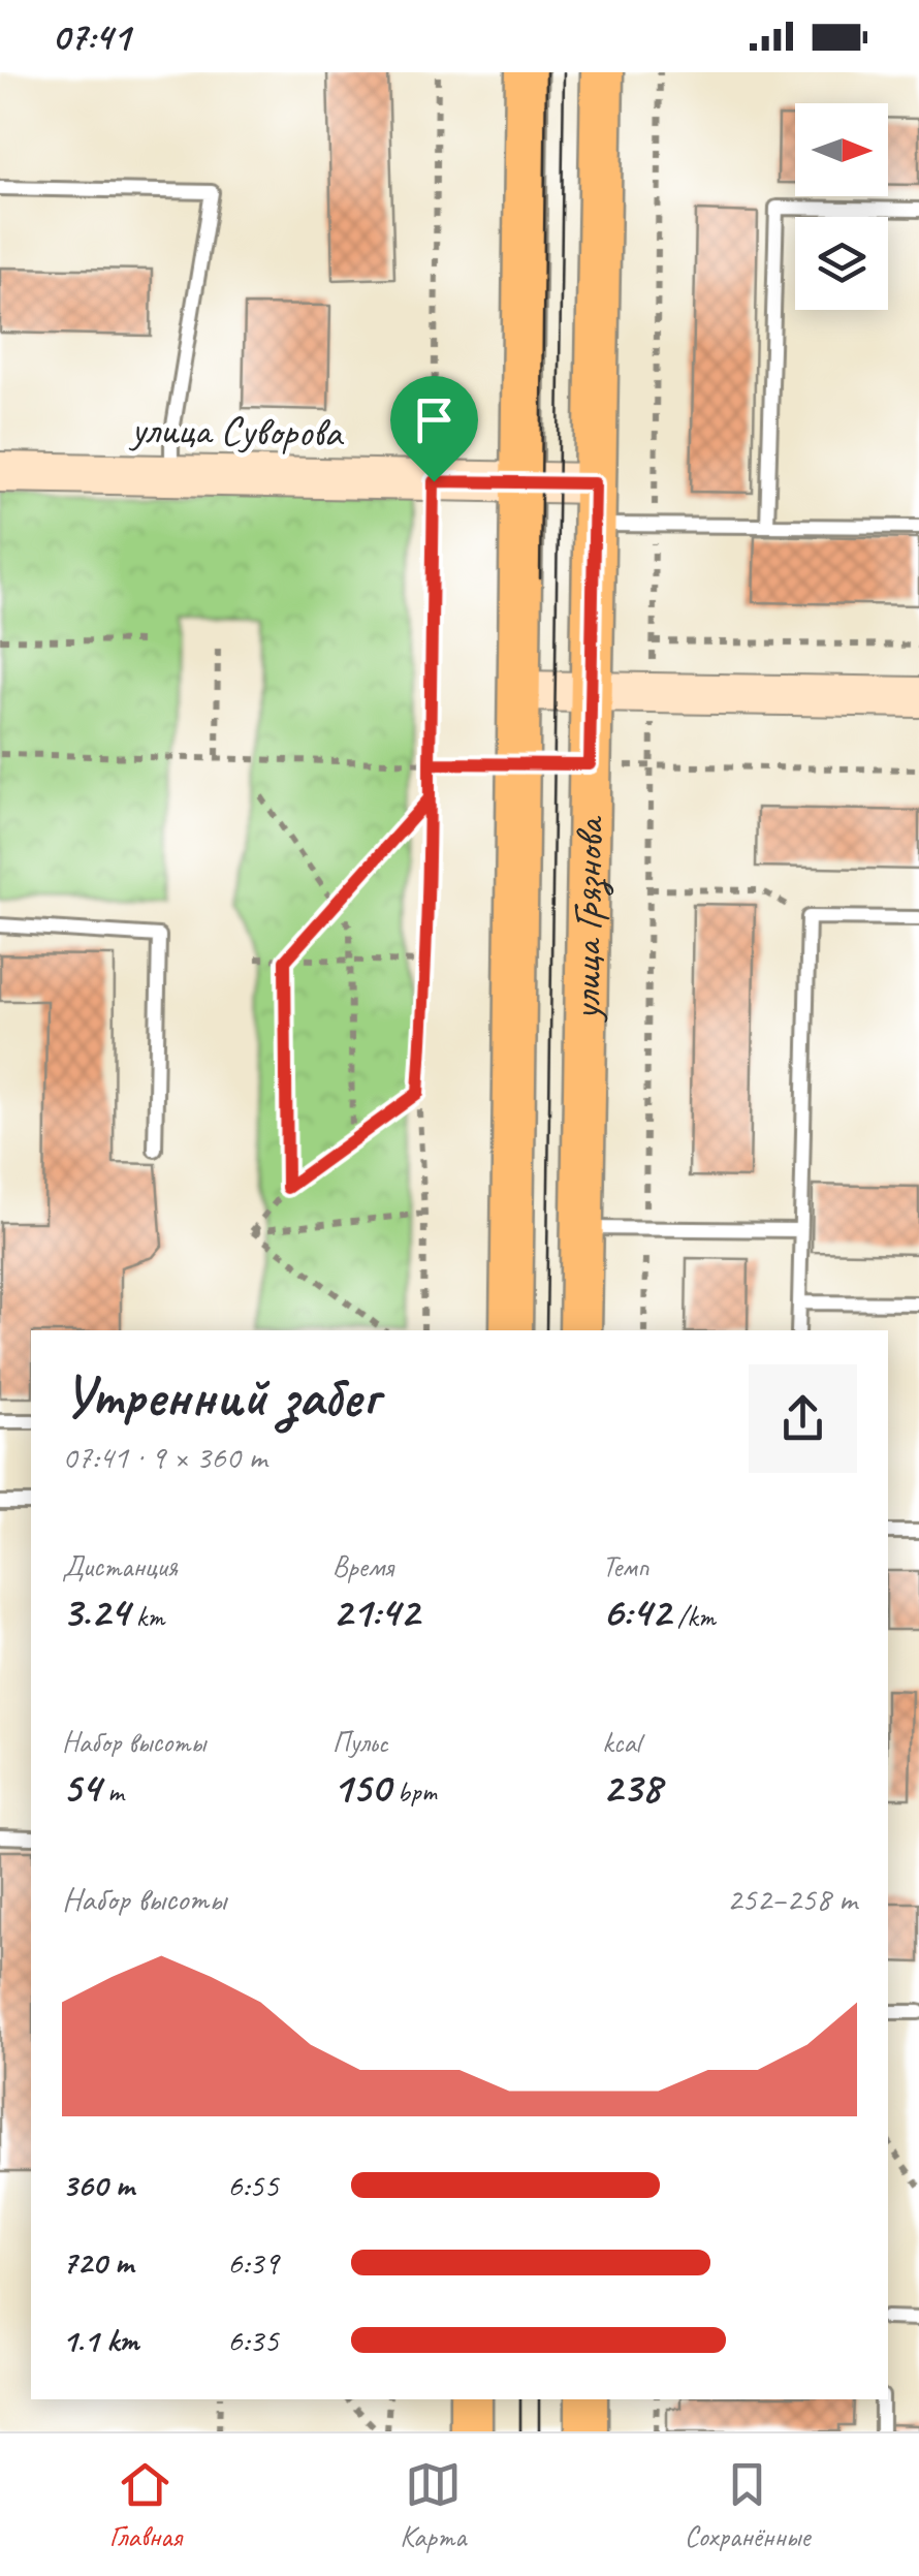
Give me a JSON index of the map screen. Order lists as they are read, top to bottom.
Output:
{
  "streets": {
    "main road": ["улица Грязнова"],
    "street": ["улица Суворова"]
  },
  "crossings": [
    ["улица Суворова", "улица Грязнова"]
  ],
  "north": "right",
  "page": {
    "status": "07:41",
    "heading": ["Утренний забег", "07:41 · 9 × 360 m"],
    "stats": [
      ["Дистанция", "3.24 km"],
      ["Время", "21:42"],
      ["Темп", "6:42 /km"],
      ["Набор высоты", "54 m"],
      ["Пульс", "150 bpm"],
      ["kcal", "238"]
    ],
    "chart": ["Набор высоты", "252–258 m"],
    "list": [
      {
        "name": "360 m",
        "note": "6:55"
      },
      {
        "name": "720 m",
        "note": "6:39"
      },
      {
        "name": "1.1 km",
        "note": "6:35"
      }
    ],
    "tabs": ["Главная", "Карта", "Сохранённые"]
  }
}
